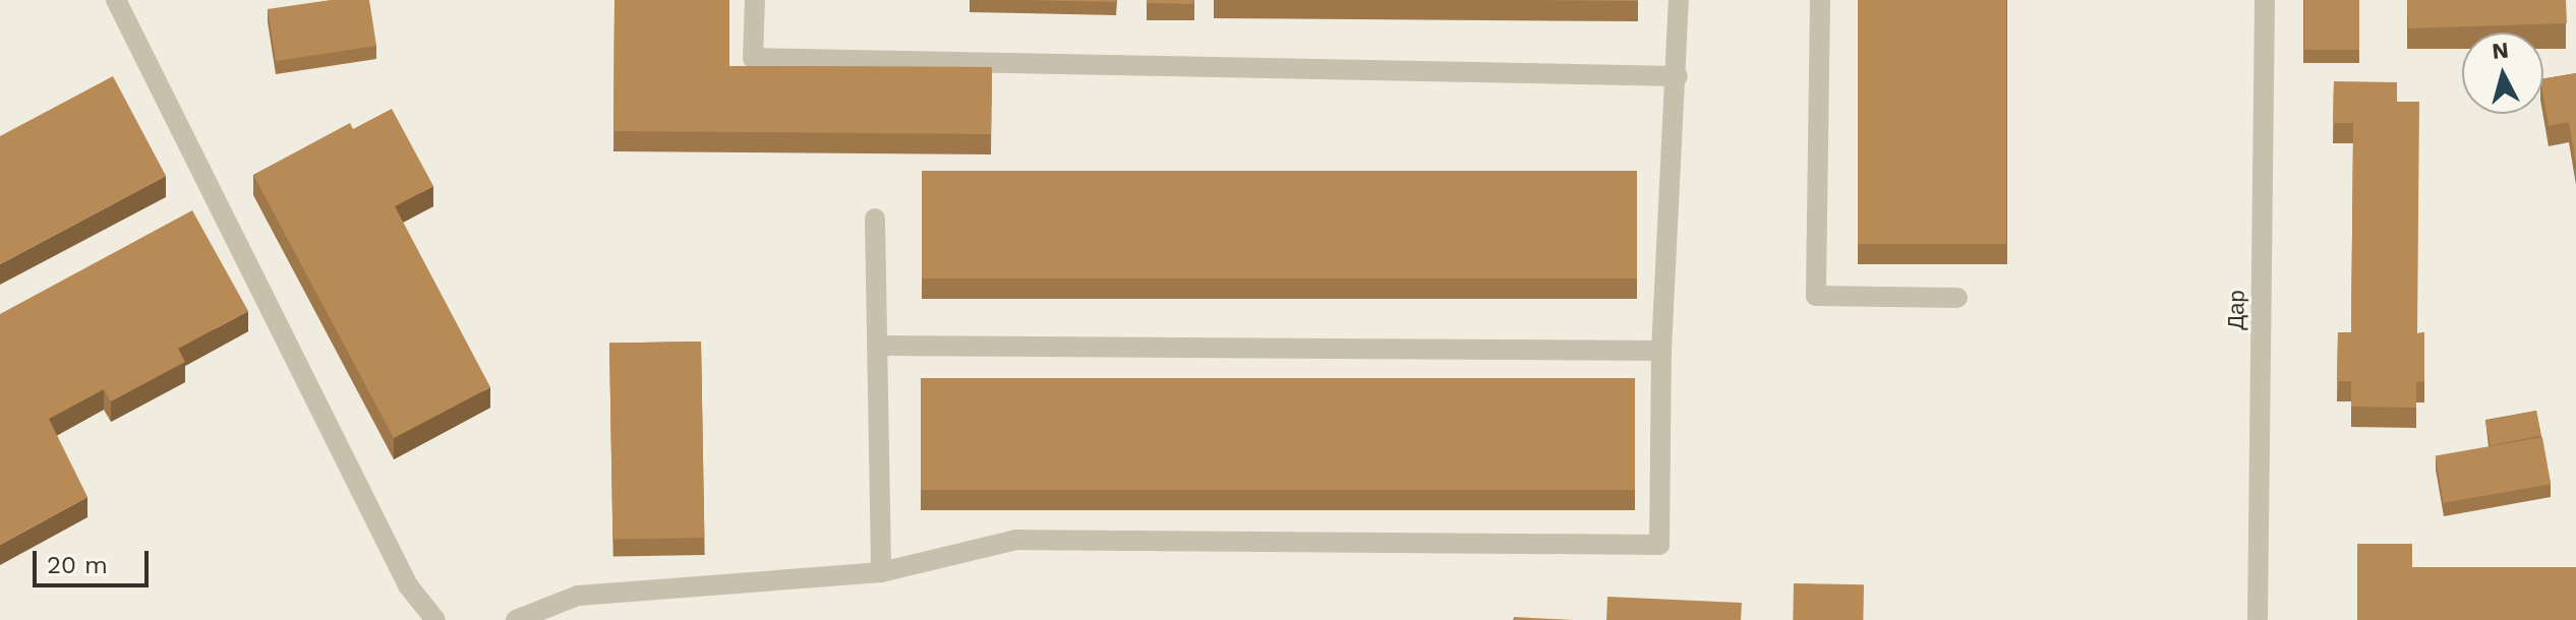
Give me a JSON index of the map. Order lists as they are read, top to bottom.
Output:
{
  "streets": {
    "street": ["Дар"]
  },
  "scale_bar": "20 m",
  "north": "top"
}
